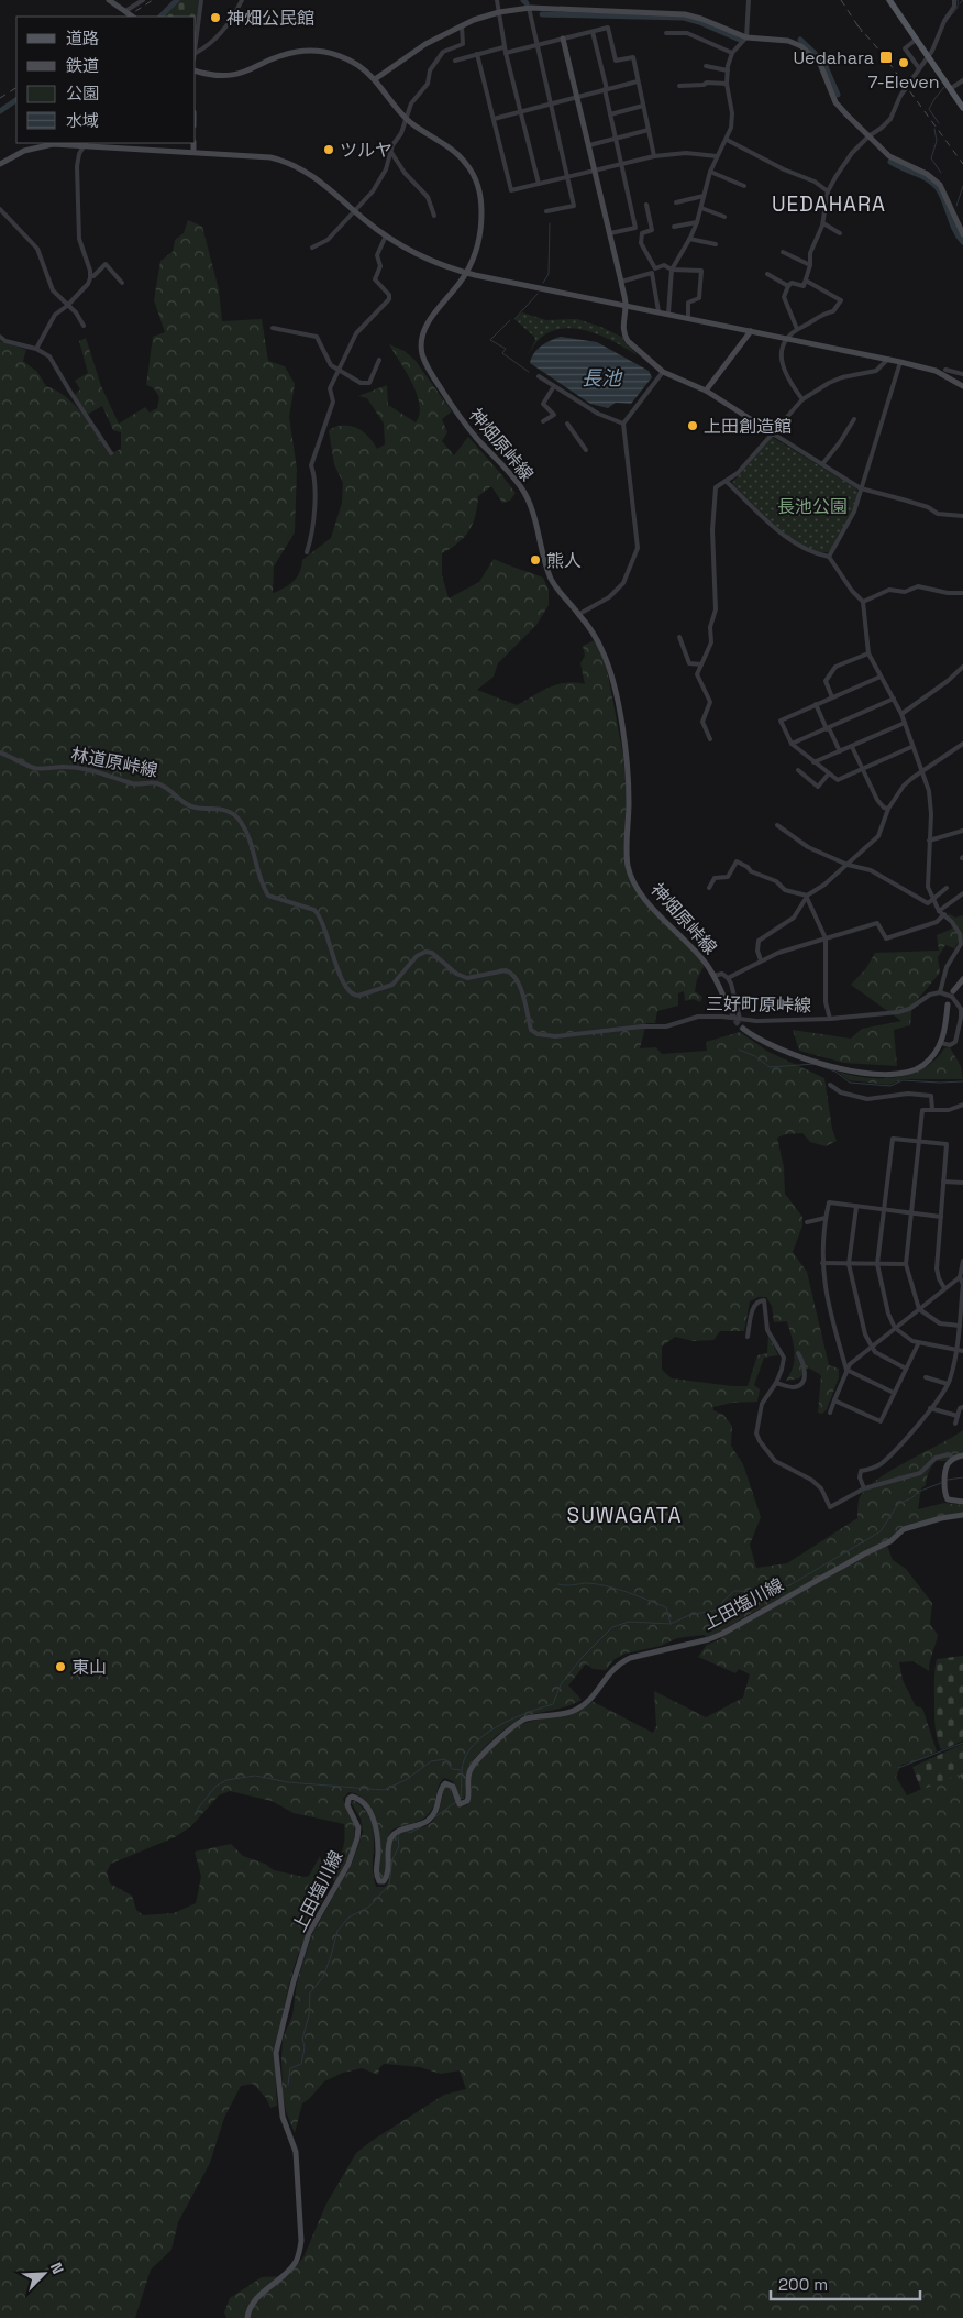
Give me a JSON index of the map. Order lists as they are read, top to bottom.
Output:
{
  "streets": {
    "street": [
      "神畑原峠線",
      "林道原峠線",
      "三好町原峠線",
      "上田塩川線"
    ]
  },
  "crossings": [
    ["林道原峠線", "三好町原峠線"]
  ],
  "districts": ["UEDAHARA", "SUWAGATA"],
  "water": ["長池"],
  "parks": ["長池公園"],
  "places": {
    "other": [
      "神畑公民館",
      "7-Eleven",
      "ツルヤ",
      "上田創造館",
      "熊人",
      "東山"
    ],
    "transit": ["Uedahara"]
  },
  "legend": [
    "道路",
    "鉄道",
    "公園",
    "水域"
  ],
  "scale_bar": "200 m",
  "north": "top right"
}
